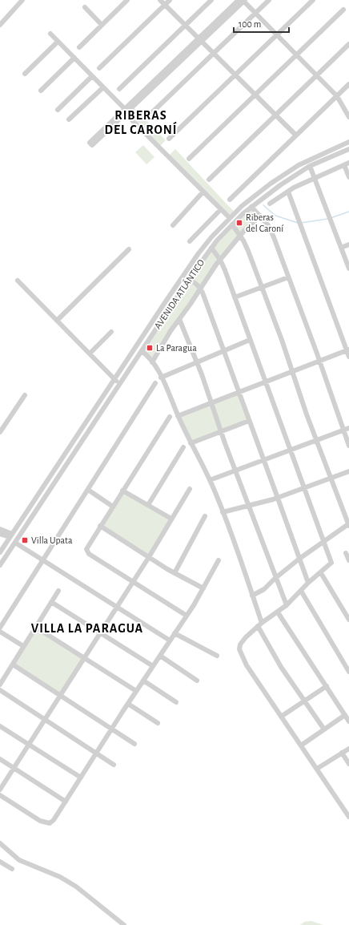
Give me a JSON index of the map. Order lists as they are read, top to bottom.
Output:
{
  "streets": {
    "street": ["AVENIDA ATLÁNTICO"]
  },
  "districts": ["RIBERAS DEL CARONÍ", "VILLA LA PARAGUA"],
  "places": {
    "transit": ["Riberas del Caroní", "La Paragua", "Villa Upata"]
  },
  "scale_bar": "100 m"
}
